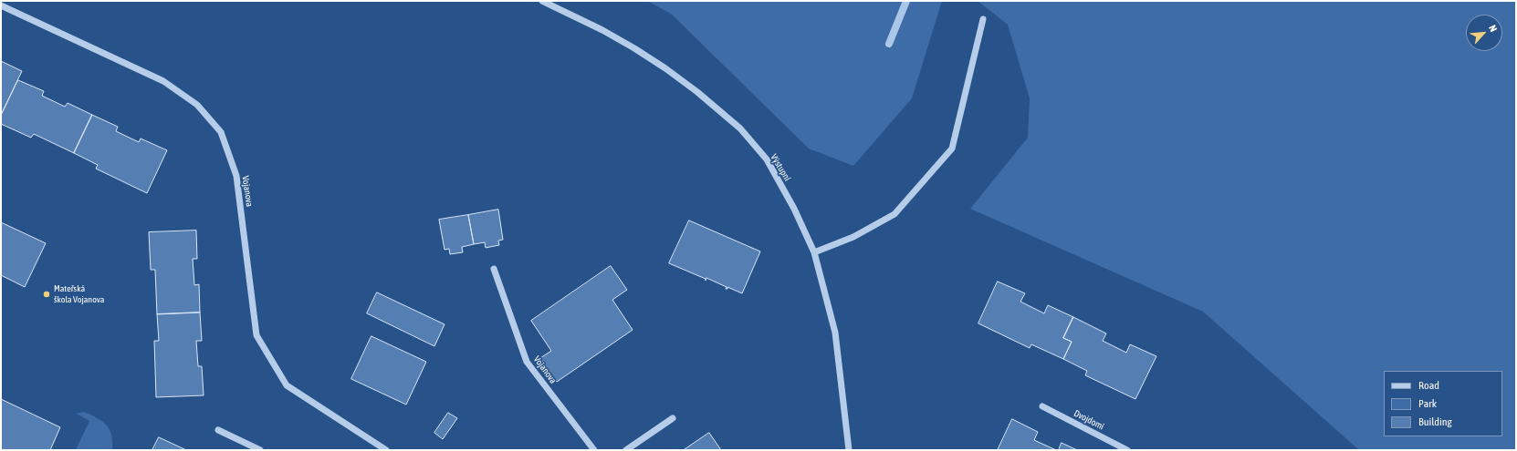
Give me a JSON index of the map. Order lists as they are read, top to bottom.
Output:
{
  "streets": {
    "street": ["Výstupní", "Vojanova", "Dvojdomí"]
  },
  "places": ["Mateřská škola Vojanova"],
  "legend": ["Road", "Park", "Building"],
  "north": "top right"
}
